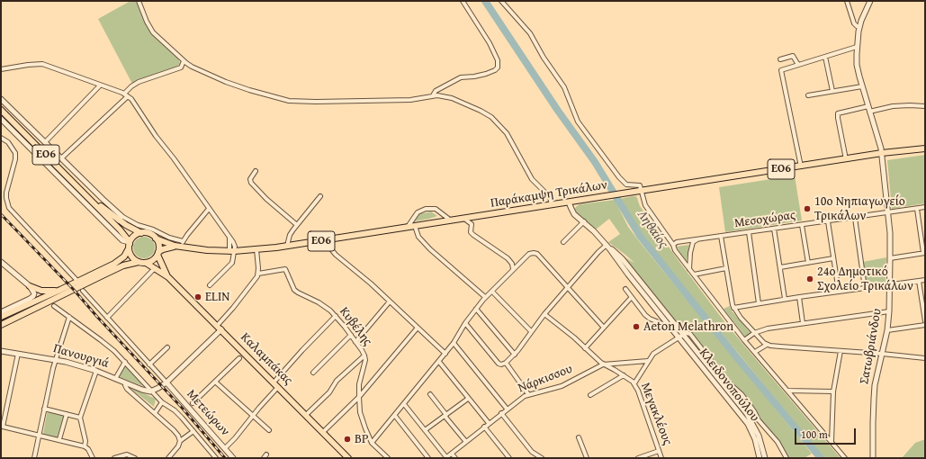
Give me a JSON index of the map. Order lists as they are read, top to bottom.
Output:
{
  "streets": {
    "main road": ["ΕΟ6", "Παράκαμψη Τρικάλων", "Καλαμπάκας"],
    "street": [
      "Μεσοχώρας",
      "Κυβέλης",
      "Σατωβριάνδου",
      "Πανουργιά",
      "Νάρκισσου",
      "Κλειδονοπούλου",
      "Μετεώρων",
      "Μεγακλέους"
    ]
  },
  "crossings": [
    ["ΕΟ6", "Παράκαμψη Τρικάλων"],
    ["ΕΟ6", "Καλαμπάκας"],
    ["Παράκαμψη Τρικάλων", "Σατωβριάνδου"],
    ["Παράκαμψη Τρικάλων", "Καλαμπάκας"],
    ["Μεσοχώρας", "Σατωβριάνδου"],
    ["Νάρκισσου", "Μεγακλέους"]
  ],
  "water": ["Ληθαίος"],
  "places": [
    "10ο Νηπιαγωγείο Τρικάλων",
    "24ο Δημοτικό Σχολείο Τρικάλων",
    "ELIN",
    "Aeton Melathron",
    "BP"
  ],
  "scale_bar": "100 m"
}
